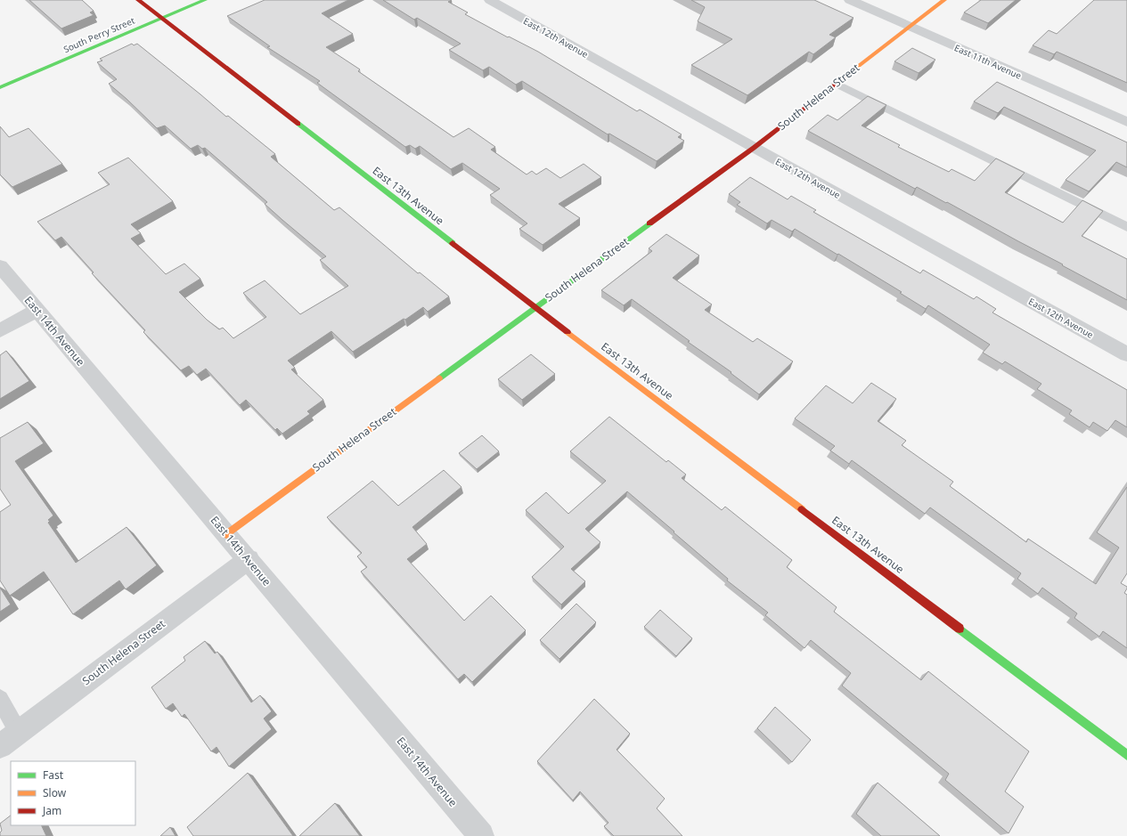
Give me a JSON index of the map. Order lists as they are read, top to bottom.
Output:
{
  "streets": {
    "street": [
      "South Perry Street",
      "East 12th Avenue",
      "East 11th Avenue",
      "South Helena Street",
      "East 13th Avenue",
      "East 14th Avenue"
    ]
  },
  "crossings": [
    ["South Perry Street", "East 13th Avenue"],
    ["East 12th Avenue", "South Helena Street"],
    ["East 11th Avenue", "South Helena Street"],
    ["South Helena Street", "East 13th Avenue"],
    ["South Helena Street", "East 14th Avenue"]
  ],
  "legend": ["Fast", "Slow", "Jam"]
}
